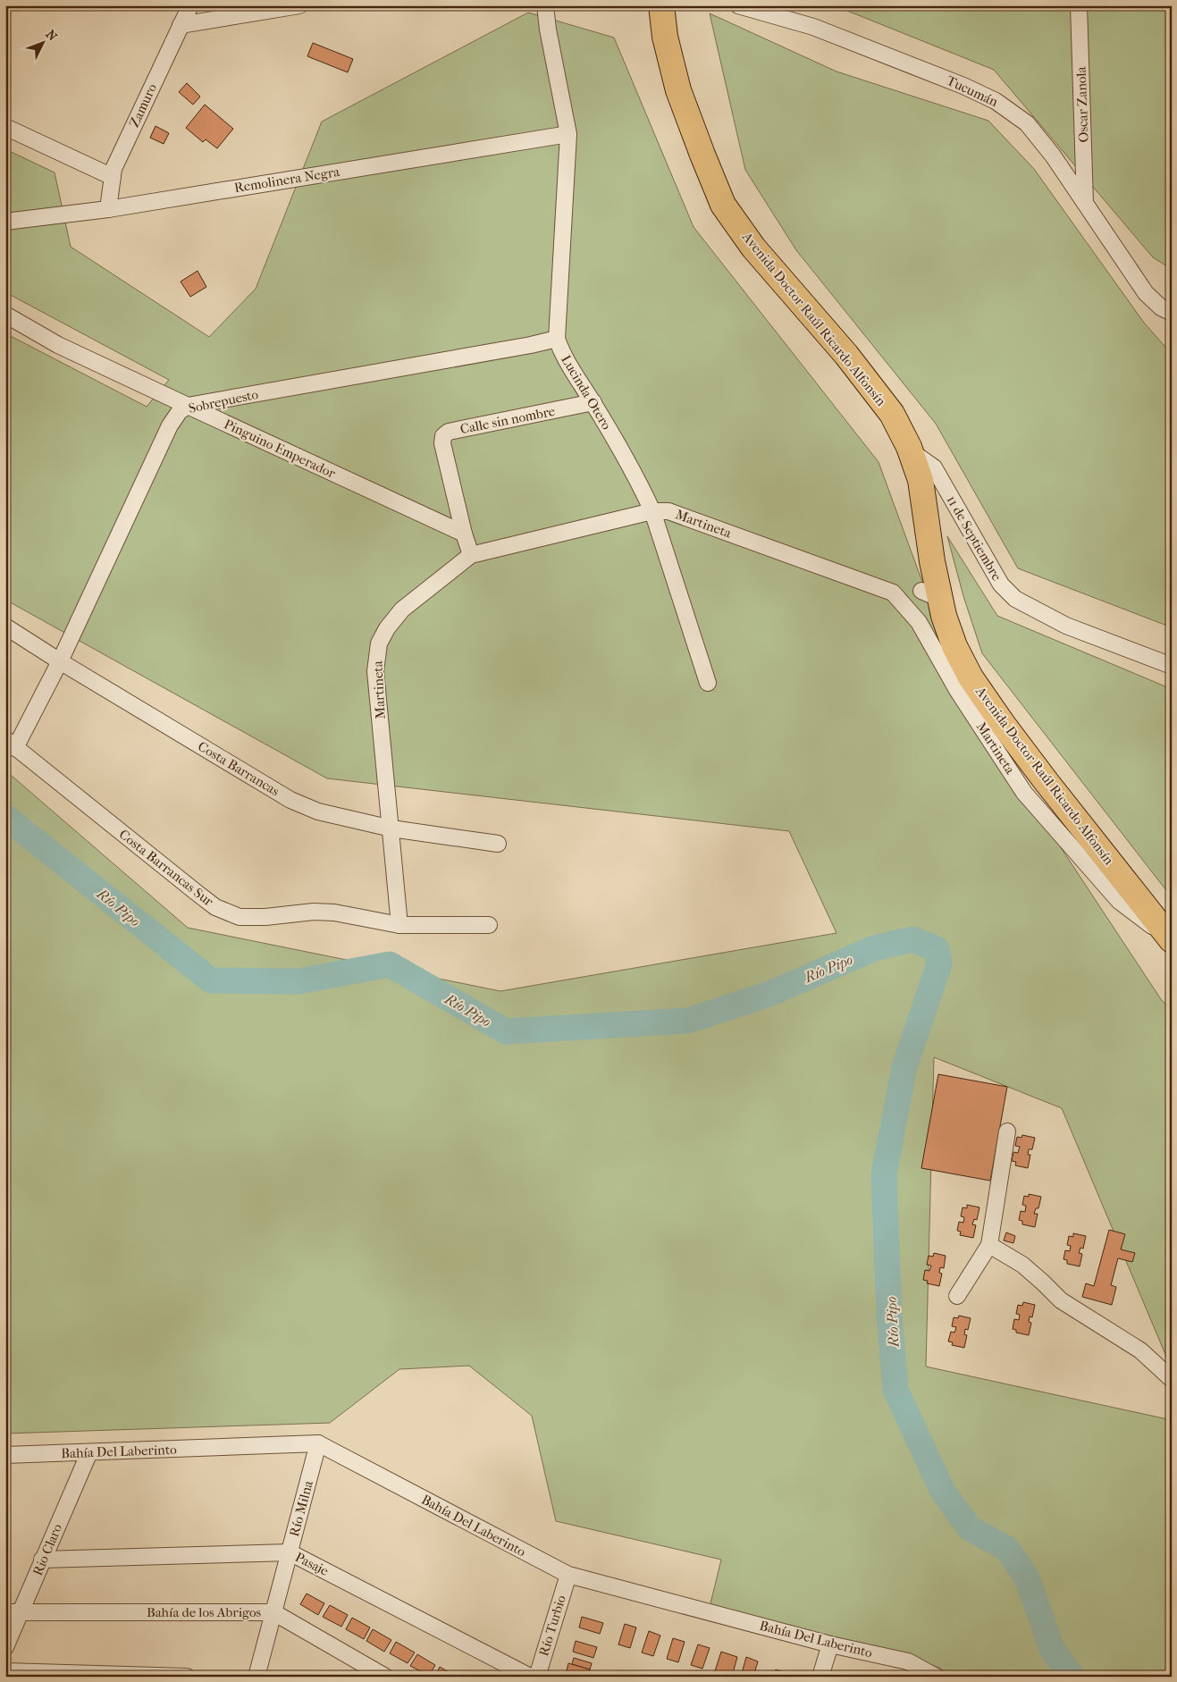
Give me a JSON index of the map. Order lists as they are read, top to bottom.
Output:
{
  "streets": {
    "main road": ["Avenida Doctor Raúl Ricardo Alfonsín"],
    "street": [
      "Tucumán",
      "Oscar Zanola",
      "Zamuro",
      "Remolinera Negra",
      "Lucinda Otero",
      "Sobrepuesto",
      "Calle sin nombre",
      "Pinguino Emperador",
      "Martineta",
      "11 de Septiembre",
      "Costa Barrancas",
      "Costa Barrancas Sur",
      "Bahía Del Laberinto",
      "Río Milna",
      "Rio Claro",
      "Pasaje",
      "Bahía de los Abrigos",
      "Río Turbio"
    ]
  },
  "crossings": [
    ["Tucumán", "Oscar Zanola"],
    ["Zamuro", "Remolinera Negra"],
    ["Remolinera Negra", "Lucinda Otero"],
    ["Avenida Doctor Raúl Ricardo Alfonsín", "Martineta"],
    ["Avenida Doctor Raúl Ricardo Alfonsín", "11 de Septiembre"],
    ["Lucinda Otero", "Sobrepuesto"],
    ["Lucinda Otero", "Calle sin nombre"],
    ["Lucinda Otero", "Martineta"],
    ["Sobrepuesto", "Pinguino Emperador"],
    ["Sobrepuesto", "Costa Barrancas"],
    ["Sobrepuesto", "Costa Barrancas Sur"],
    ["Calle sin nombre", "Pinguino Emperador"],
    ["Martineta", "Costa Barrancas"],
    ["Martineta", "Costa Barrancas Sur"],
    ["Bahía Del Laberinto", "Río Milna"],
    ["Bahía Del Laberinto", "Rio Claro"],
    ["Bahía Del Laberinto", "Río Turbio"],
    ["Río Milna", "Pasaje"],
    ["Río Milna", "Bahía de los Abrigos"],
    ["Rio Claro", "Pasaje"],
    ["Rio Claro", "Bahía de los Abrigos"]
  ],
  "water": ["Río Pipo"],
  "north": "top right"
}
